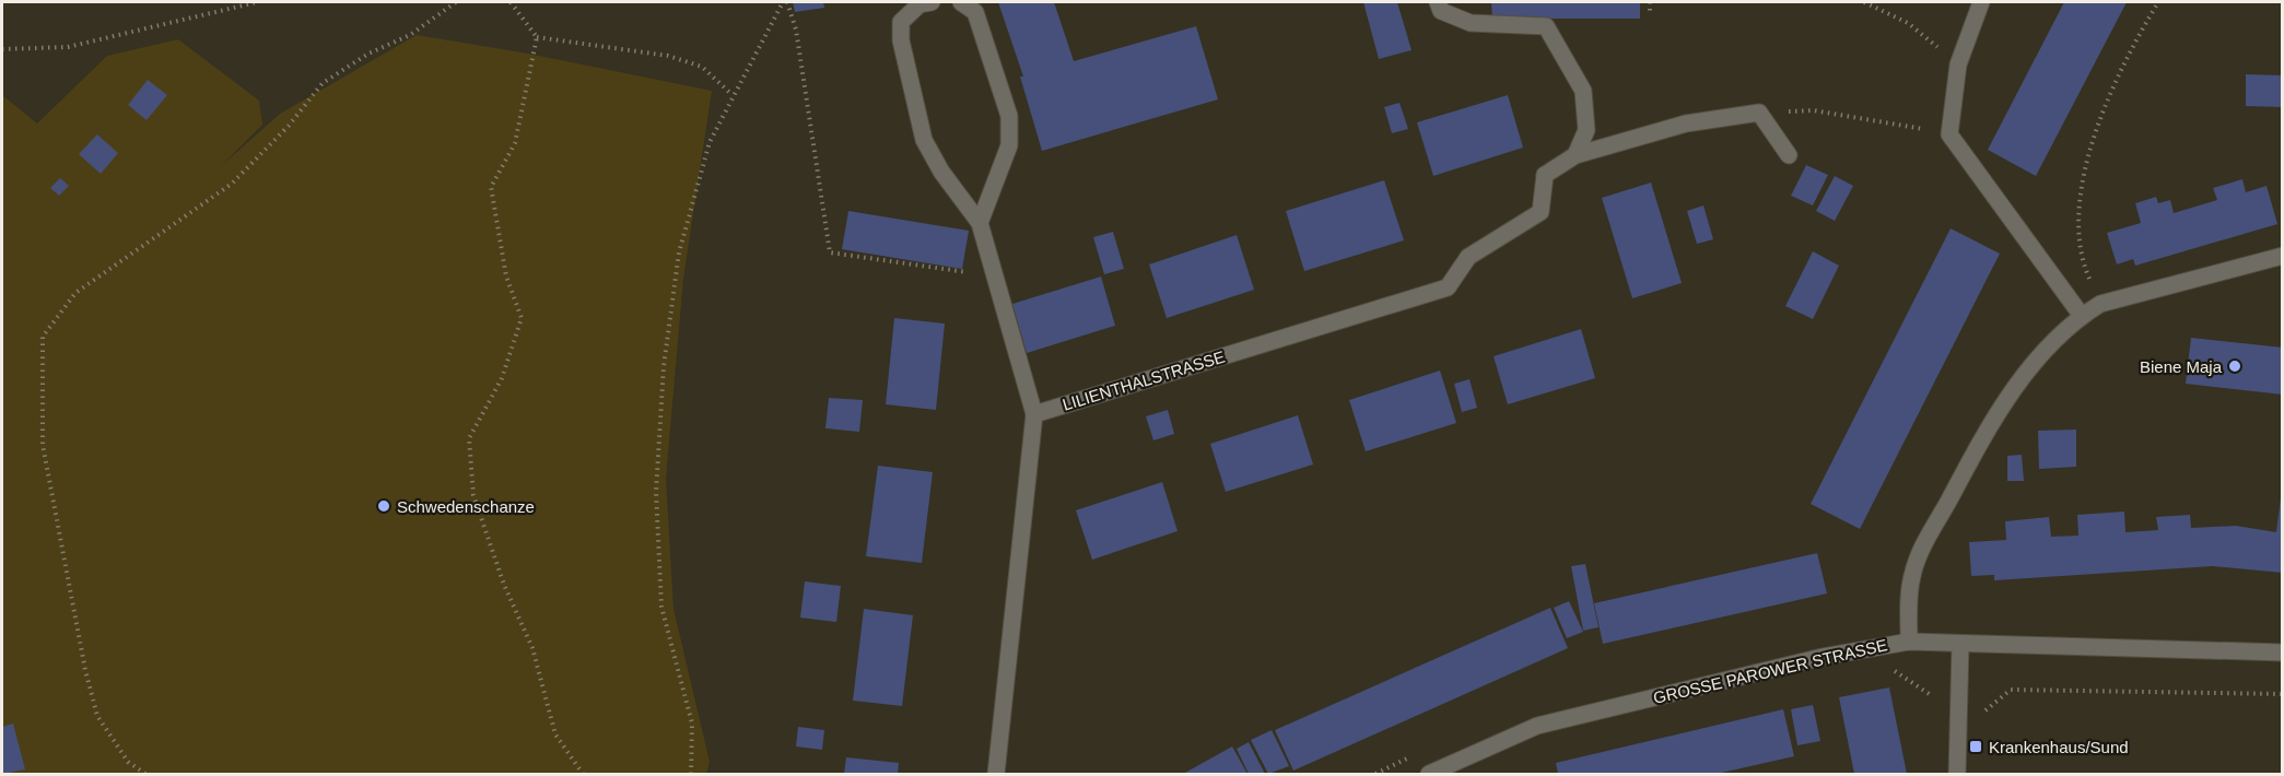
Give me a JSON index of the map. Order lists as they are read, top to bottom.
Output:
{
  "streets": {
    "street": ["LILIENTHALSTRASSE", "GROSSE PAROWER STRASSE"]
  },
  "places": {
    "other": ["Biene Maja", "Schwedenschanze"],
    "transit": ["Krankenhaus/Sund"]
  }
}
